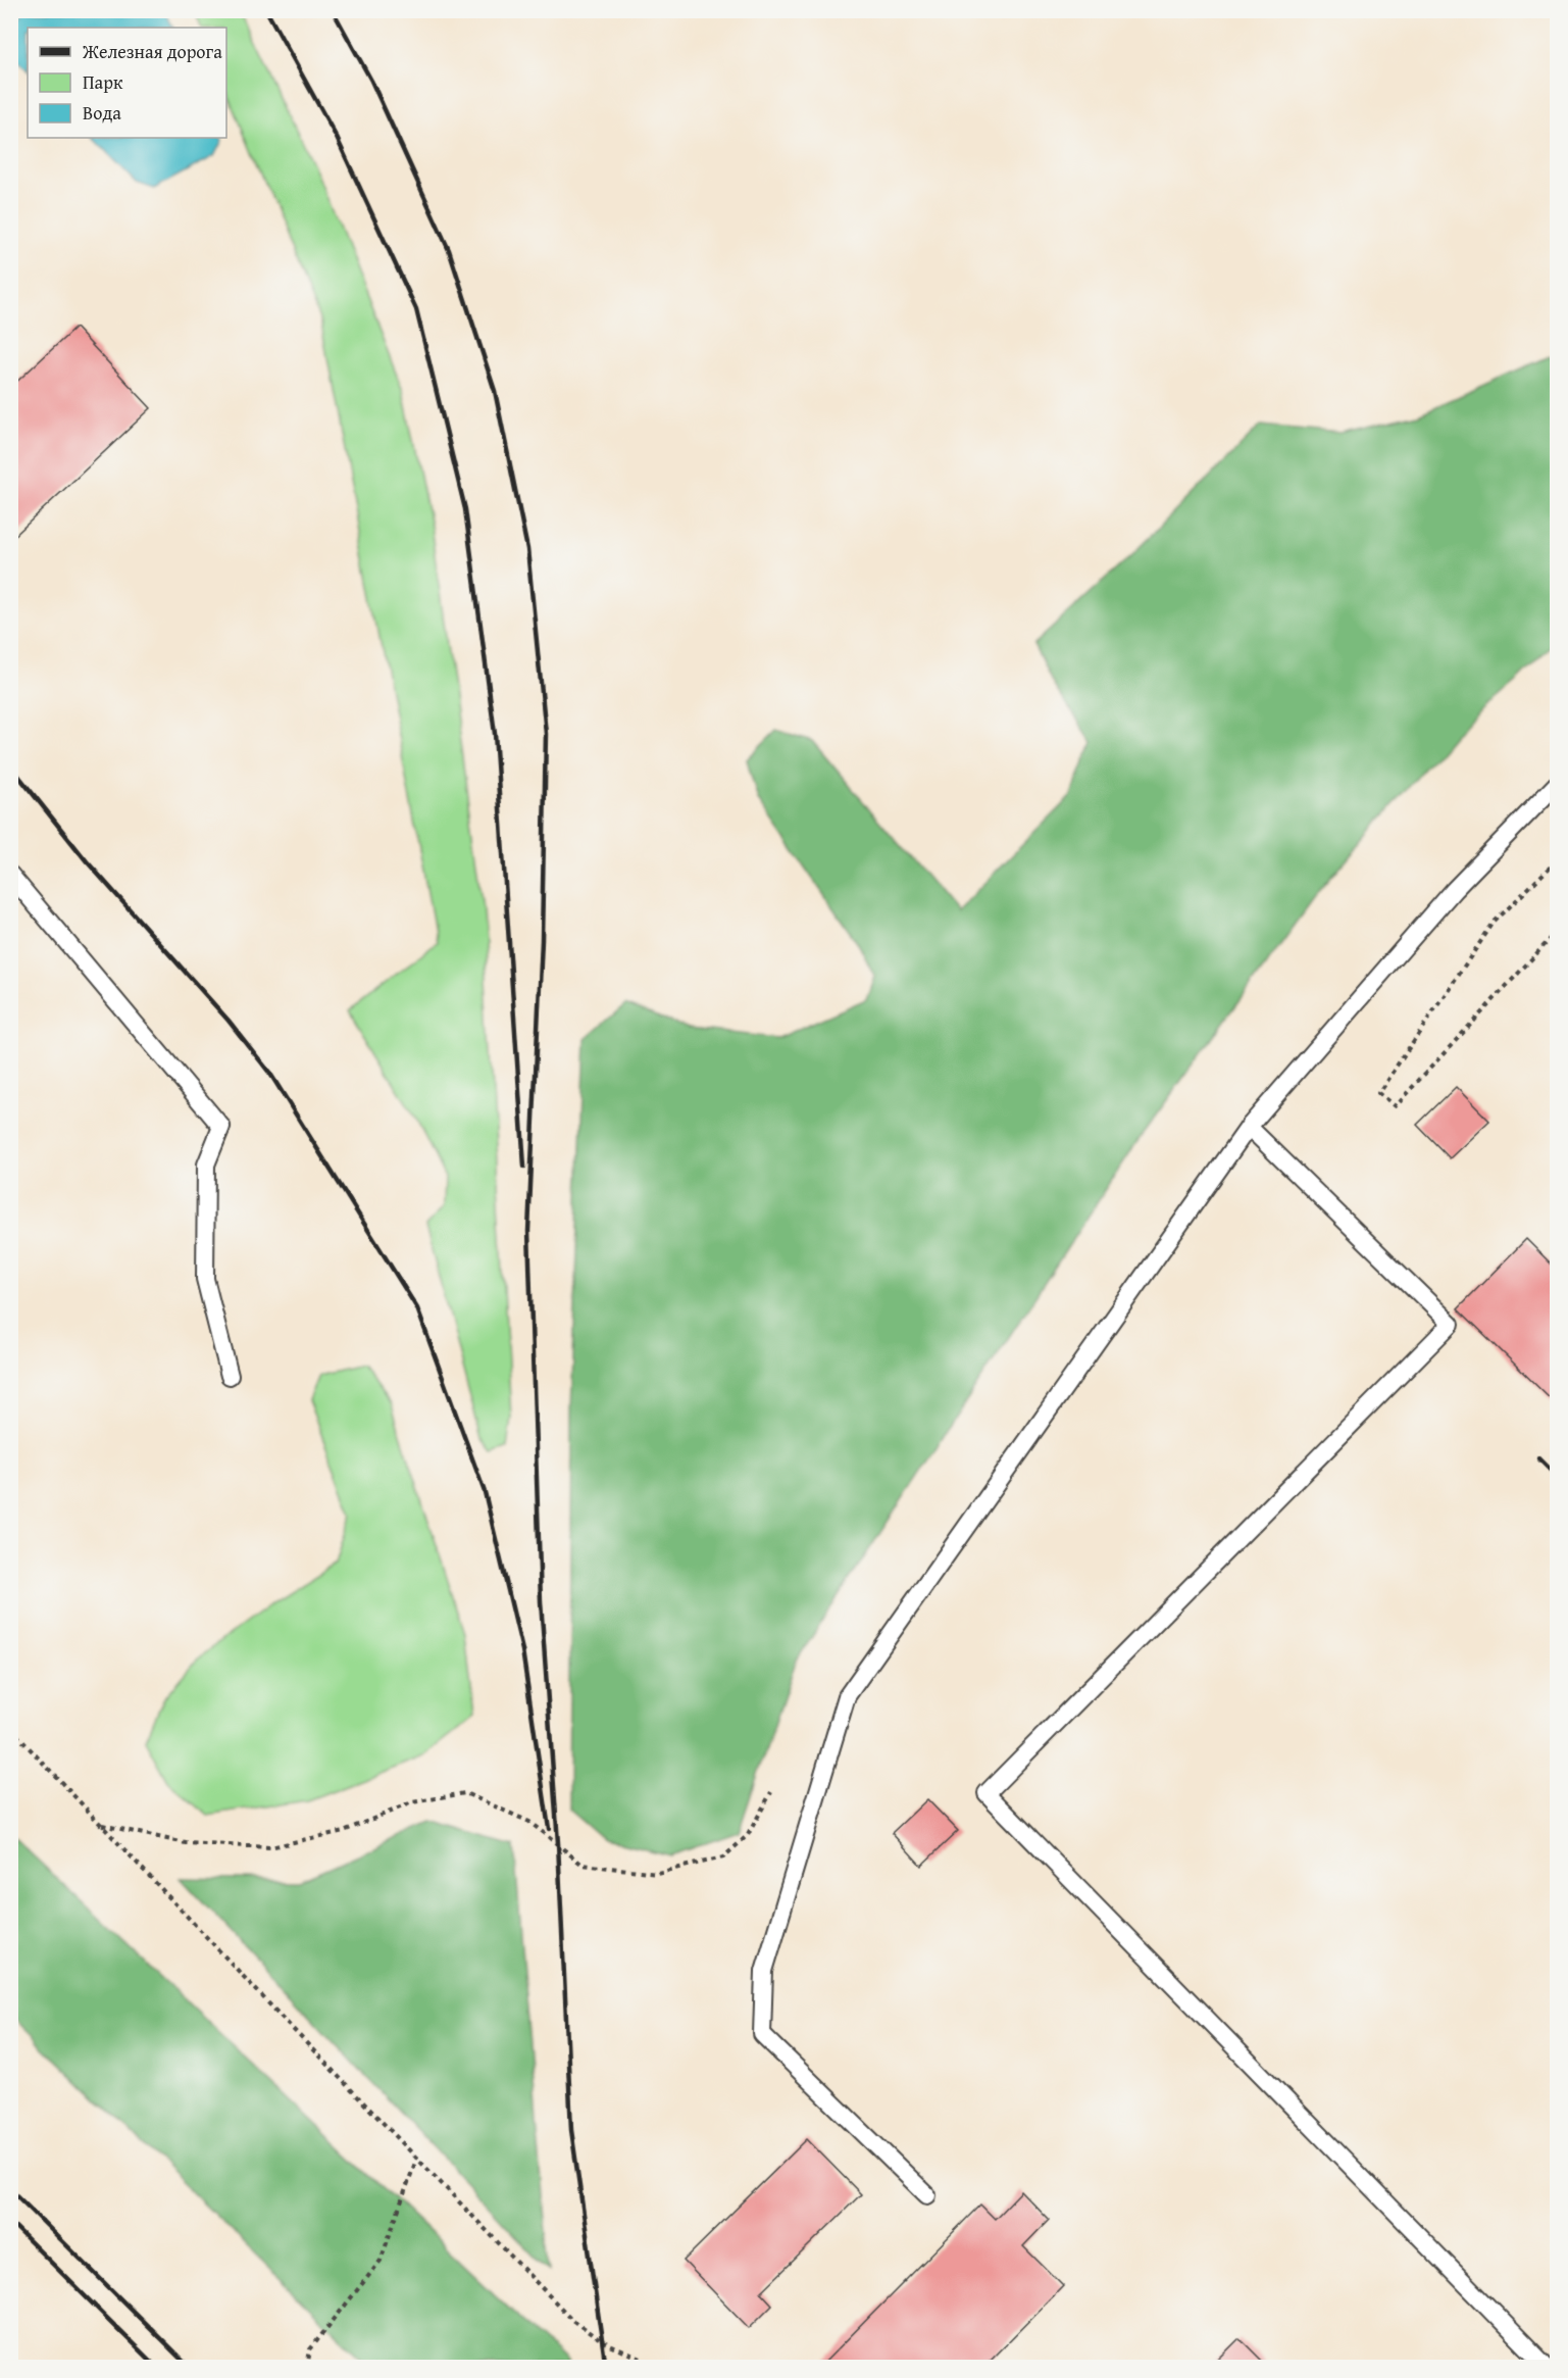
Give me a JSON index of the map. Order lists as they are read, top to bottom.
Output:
{
  "legend": ["Железная дорога", "Парк", "Вода"]
}
